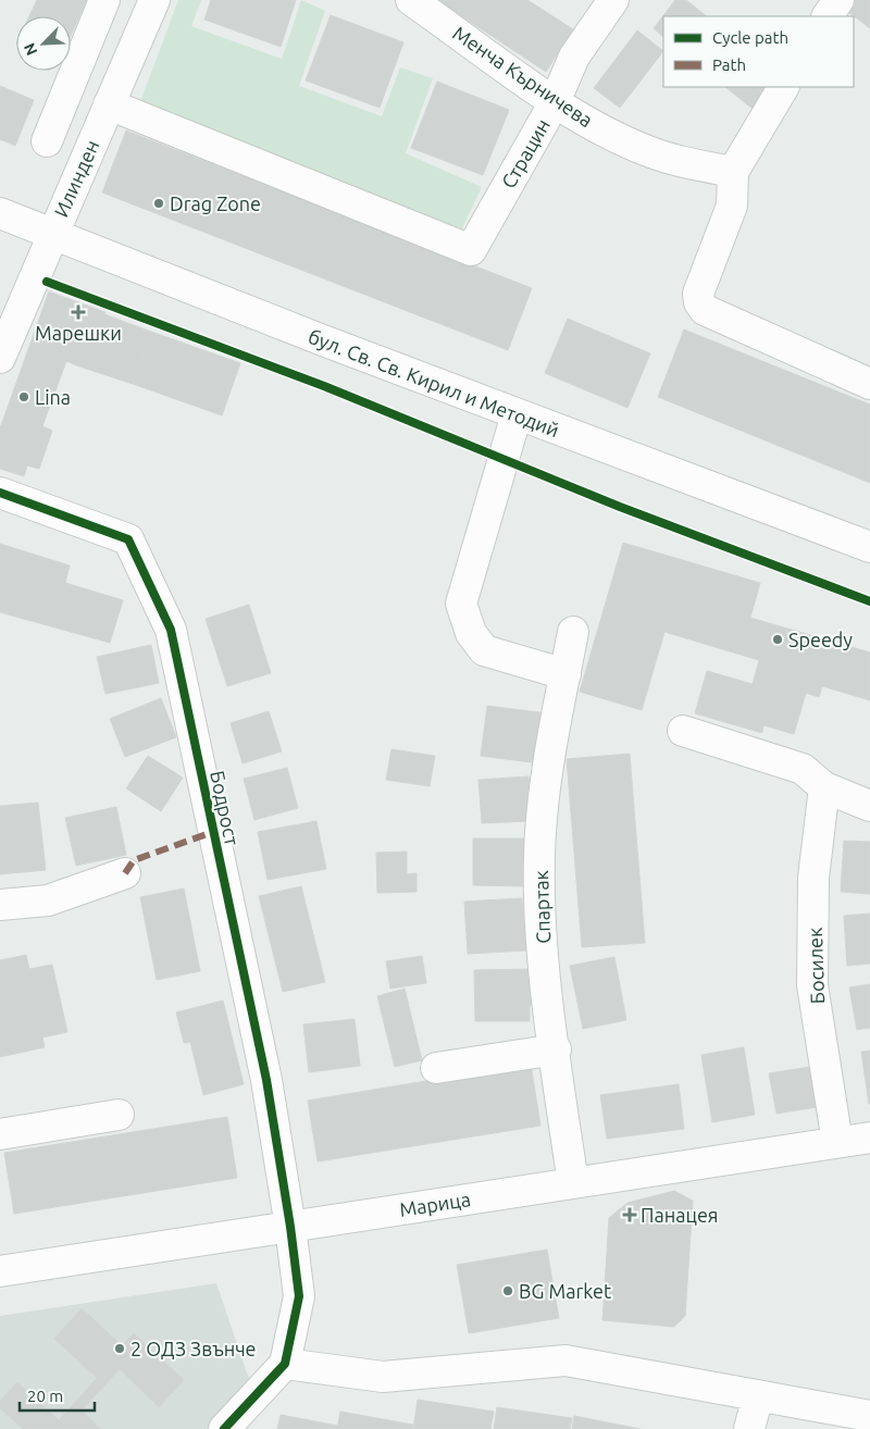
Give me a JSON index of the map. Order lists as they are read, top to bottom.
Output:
{
  "streets": {
    "street": [
      "Менча Кърничева",
      "Страцин",
      "Илинден",
      "бул. Св. Св. Кирил и Методий",
      "Бодрост",
      "Спартак",
      "Босилек",
      "Марица"
    ]
  },
  "crossings": [
    ["Менча Кърничева", "Страцин"],
    ["Страцин", "Илинден"],
    ["Илинден", "бул. Св. Св. Кирил и Методий"],
    ["Бодрост", "Марица"],
    ["Спартак", "Марица"],
    ["Босилек", "Марица"]
  ],
  "places": {
    "other": [
      "Drag Zone",
      "Lina",
      "Speedy",
      "BG Market",
      "2 ОДЗ Звънче"
    ],
    "health": ["Марешки", "Панацея"]
  },
  "legend": ["Cycle path", "Path"],
  "scale_bar": "20 m",
  "north": "bottom left"
}
